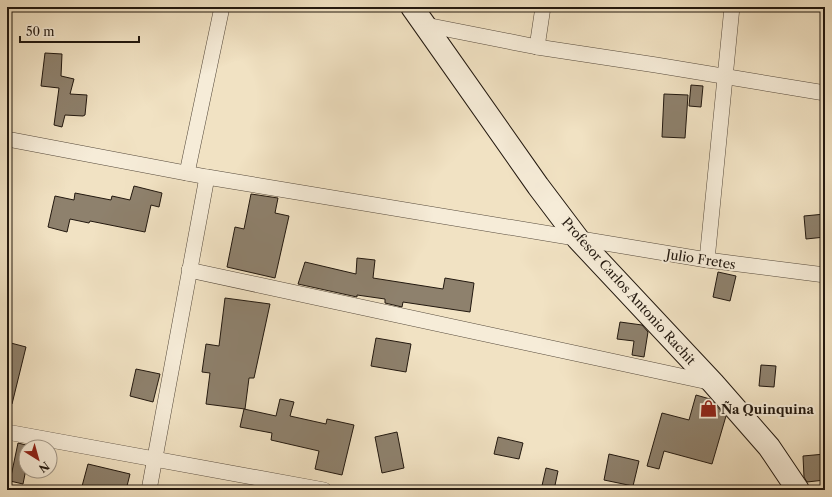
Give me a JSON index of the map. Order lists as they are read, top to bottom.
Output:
{
  "streets": {
    "main road": ["Profesor Carlos Antonio Rachit"],
    "street": ["Julio Fretes"]
  },
  "crossings": [
    ["Julio Fretes", "Profesor Carlos Antonio Rachit"]
  ],
  "places": {
    "shop": ["Ña Quinquina"]
  },
  "scale_bar": "50 m",
  "north": "bottom right"
}
